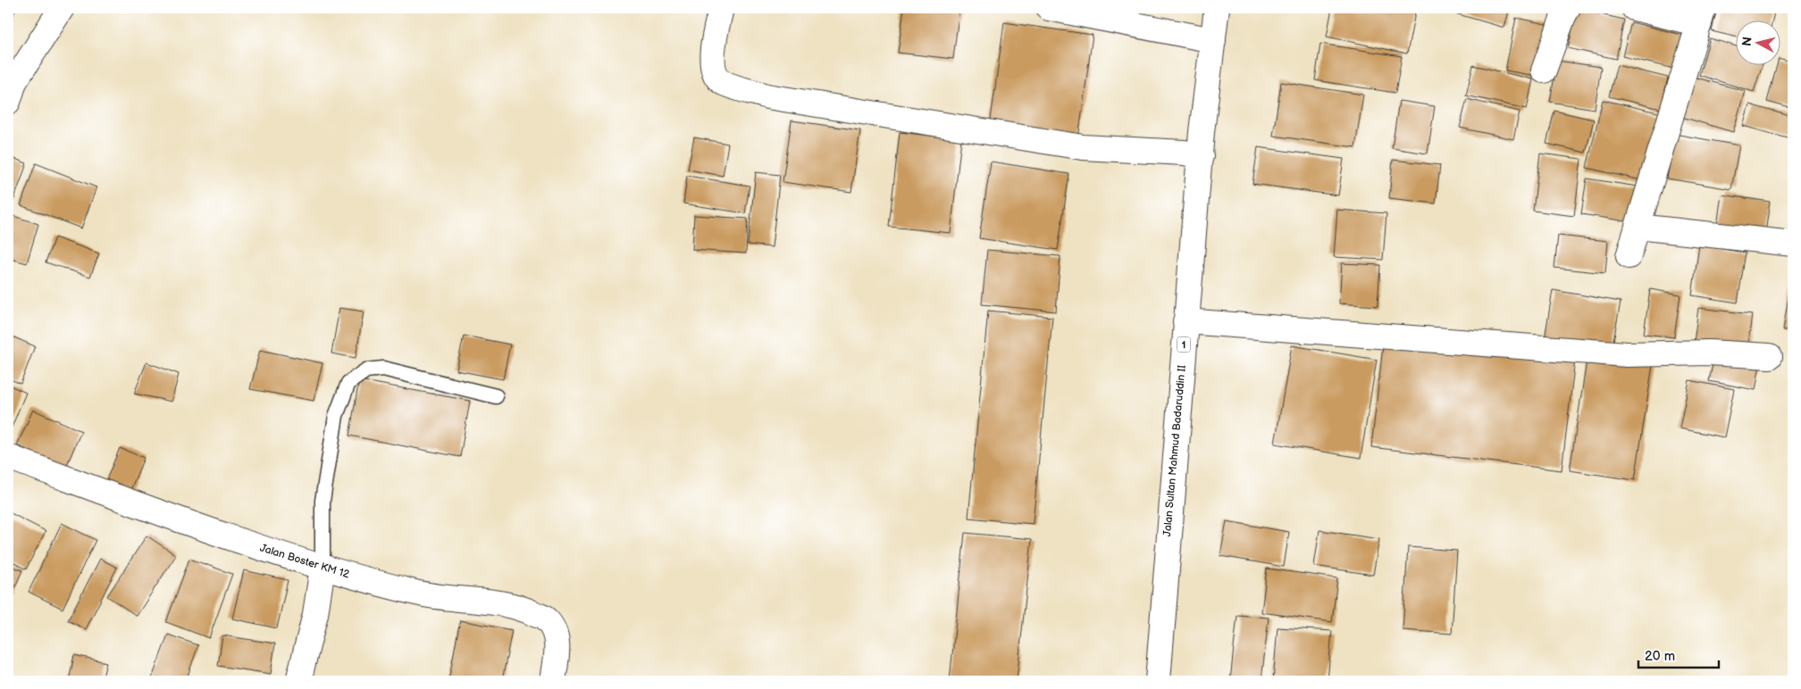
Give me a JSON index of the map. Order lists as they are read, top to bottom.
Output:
{
  "streets": {
    "main road": ["1", "Jalan Sultan Mahmud Badaruddin II", "Jalan Boster KM 12"]
  },
  "scale_bar": "20 m",
  "north": "left"
}
